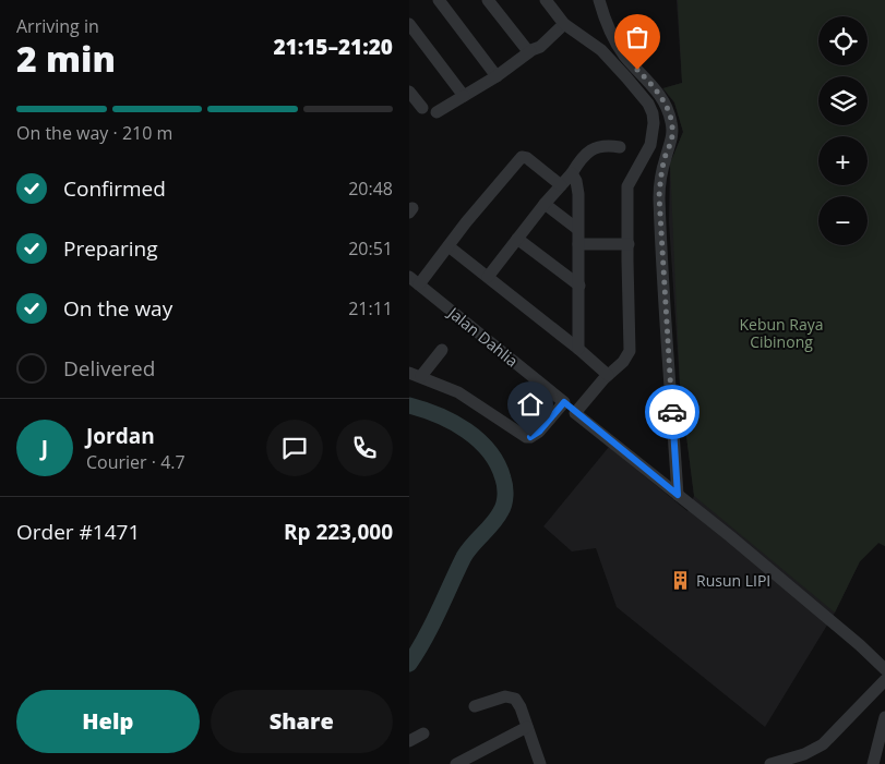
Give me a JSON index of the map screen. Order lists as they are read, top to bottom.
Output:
{
  "streets": {
    "street": ["Jalan Dahlia"]
  },
  "parks": ["Kebun Raya Cibinong"],
  "places": {
    "building": ["Rusun LIPI"]
  },
  "page": {
    "heading": ["2 min", "Arriving in", "21:15–21:20"],
    "panel": [
      "Jordan",
      "Courier · 4.7",
      "Order #1471",
      "Rp 223,000"
    ],
    "map_buttons": ["+", "−"],
    "bar": "On the way · 210 m",
    "list": [
      ["Confirmed", "20:48"],
      ["Preparing", "20:51"],
      ["On the way", "21:11"],
      "Delivered"
    ],
    "round": "J",
    "buttons": ["Help", "Share"]
  }
}
